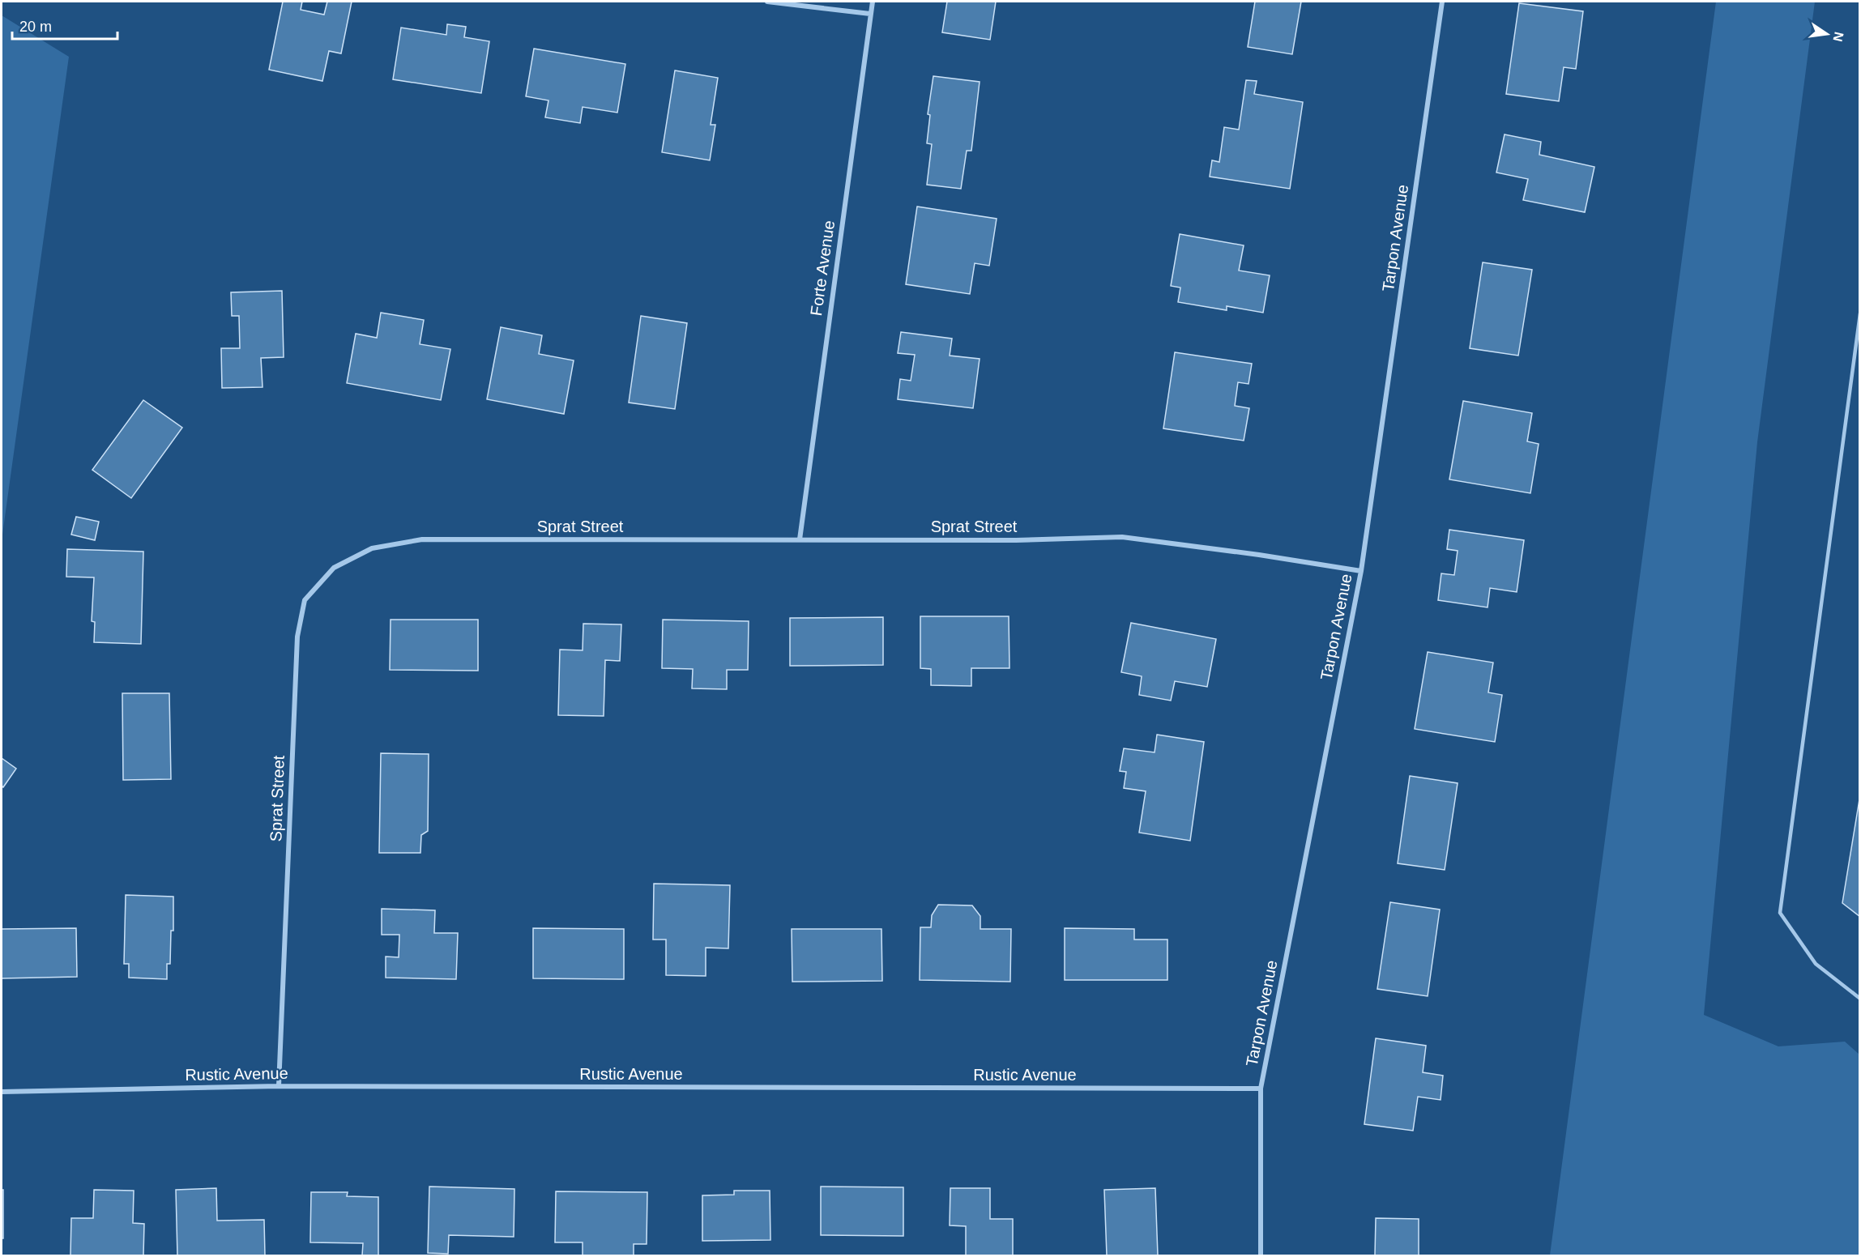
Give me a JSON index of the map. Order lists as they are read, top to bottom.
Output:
{
  "streets": {
    "street": [
      "Tarpon Avenue",
      "Forte Avenue",
      "Sprat Street",
      "Rustic Avenue"
    ]
  },
  "crossings": [
    ["Tarpon Avenue", "Sprat Street"],
    ["Tarpon Avenue", "Rustic Avenue"],
    ["Forte Avenue", "Sprat Street"],
    ["Sprat Street", "Rustic Avenue"]
  ],
  "scale_bar": "20 m",
  "north": "right"
}
